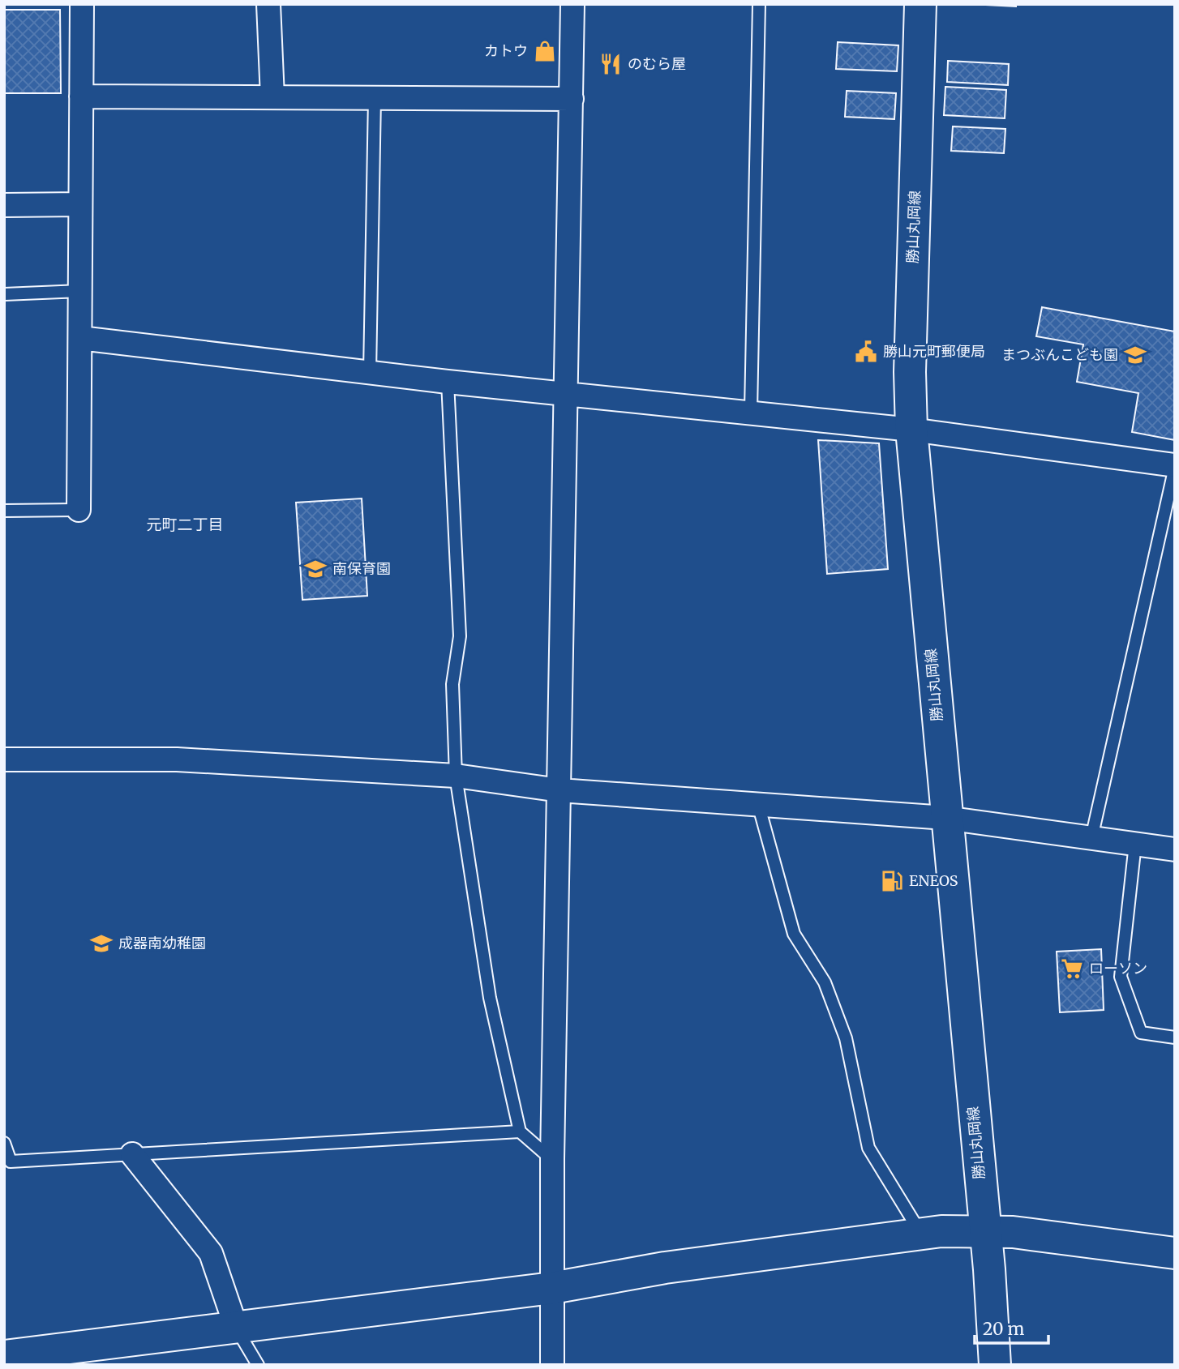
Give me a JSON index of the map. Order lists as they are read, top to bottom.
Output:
{
  "streets": {
    "main road": ["勝山丸岡線"]
  },
  "districts": ["元町二丁目"],
  "places": {
    "shop": ["カトウ"],
    "restaurant": ["のむら屋"],
    "public building": ["勝山元町郵便局"],
    "school or university": ["まつぶんこども園", "南保育園", "成器南幼稚園"],
    "fuel station": ["ENEOS"],
    "supermarket": ["ローソン"]
  },
  "scale_bar": "20 m"
}
